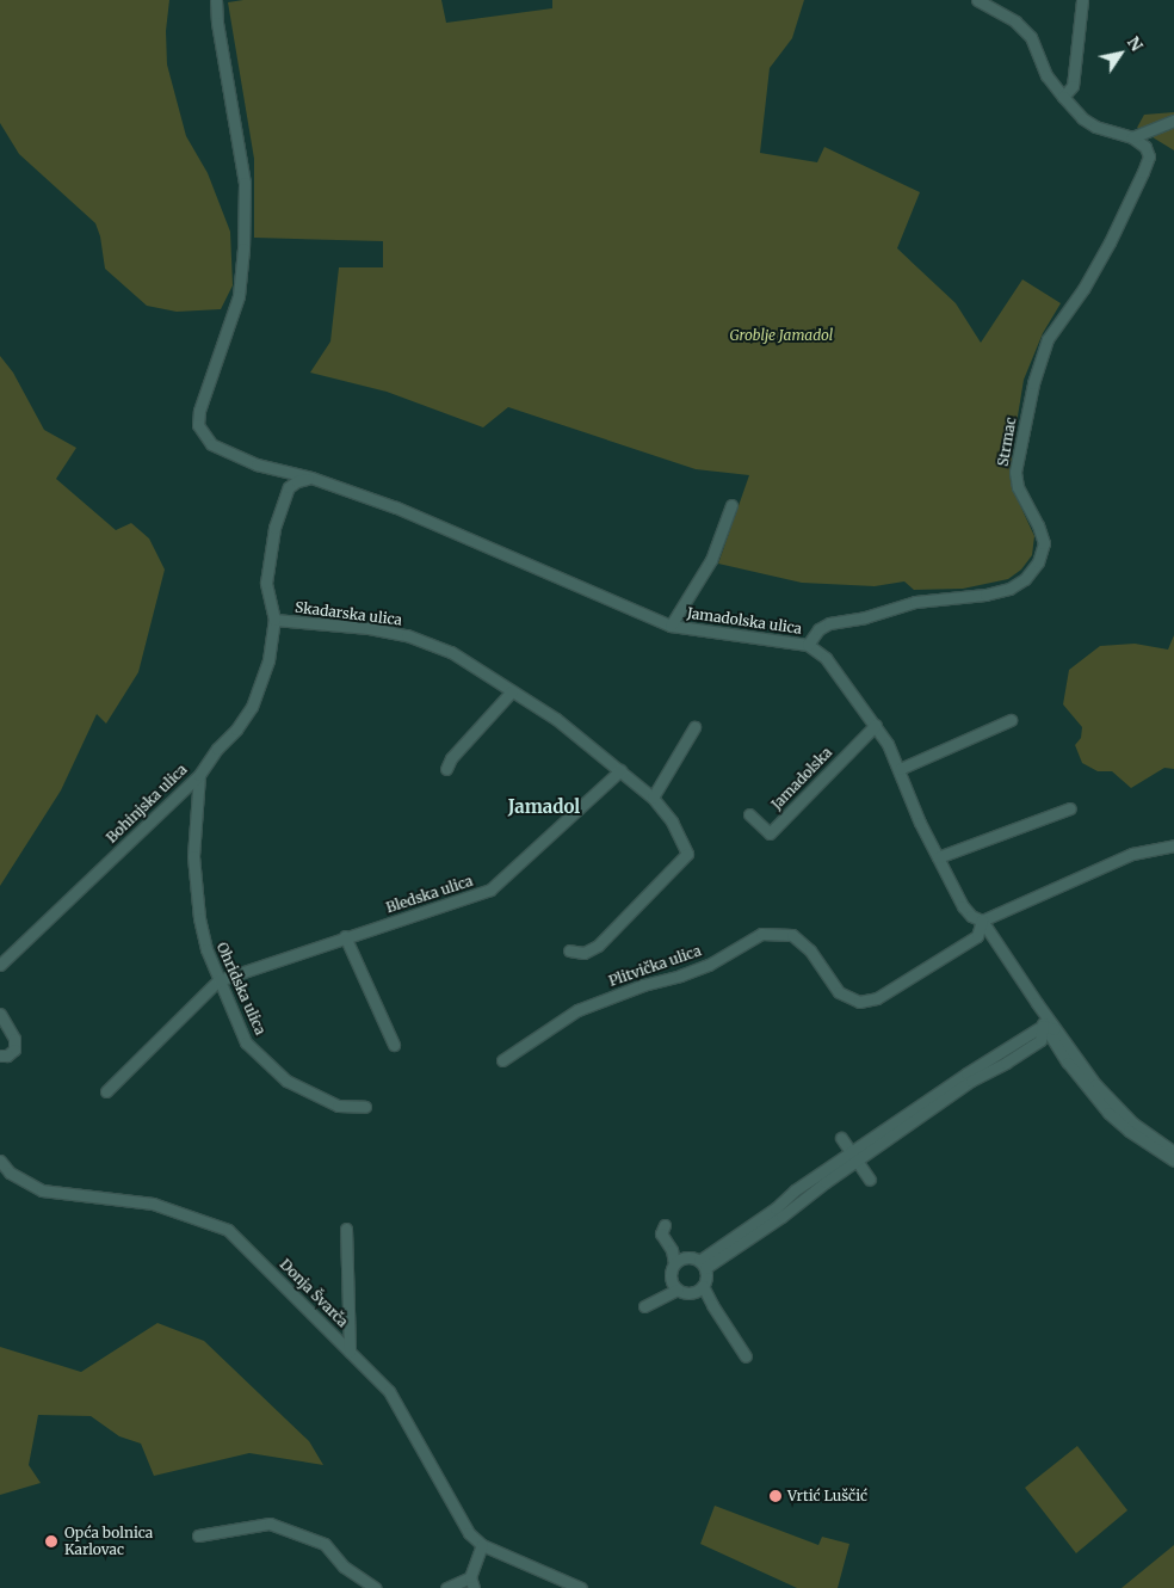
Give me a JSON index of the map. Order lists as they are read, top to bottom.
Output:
{
  "streets": {
    "street": [
      "Strmac",
      "Skadarska ulica",
      "Jamadolska ulica",
      "Jamadolska",
      "Bohinjska ulica",
      "Bledska ulica",
      "Plitvička ulica",
      "Ohridska ulica",
      "Donja Švarča"
    ]
  },
  "crossings": [
    ["Strmac", "Jamadolska ulica"],
    ["Skadarska ulica", "Bohinjska ulica"],
    ["Skadarska ulica", "Bledska ulica"],
    ["Jamadolska ulica", "Jamadolska"],
    ["Jamadolska ulica", "Bohinjska ulica"],
    ["Jamadolska ulica", "Plitvička ulica"],
    ["Bohinjska ulica", "Ohridska ulica"],
    ["Bledska ulica", "Ohridska ulica"]
  ],
  "districts": ["Jamadol"],
  "parks": ["Groblje Jamadol"],
  "places": ["Vrtić Luščić", "Opća bolnica Karlovac"],
  "north": "top right"
}
